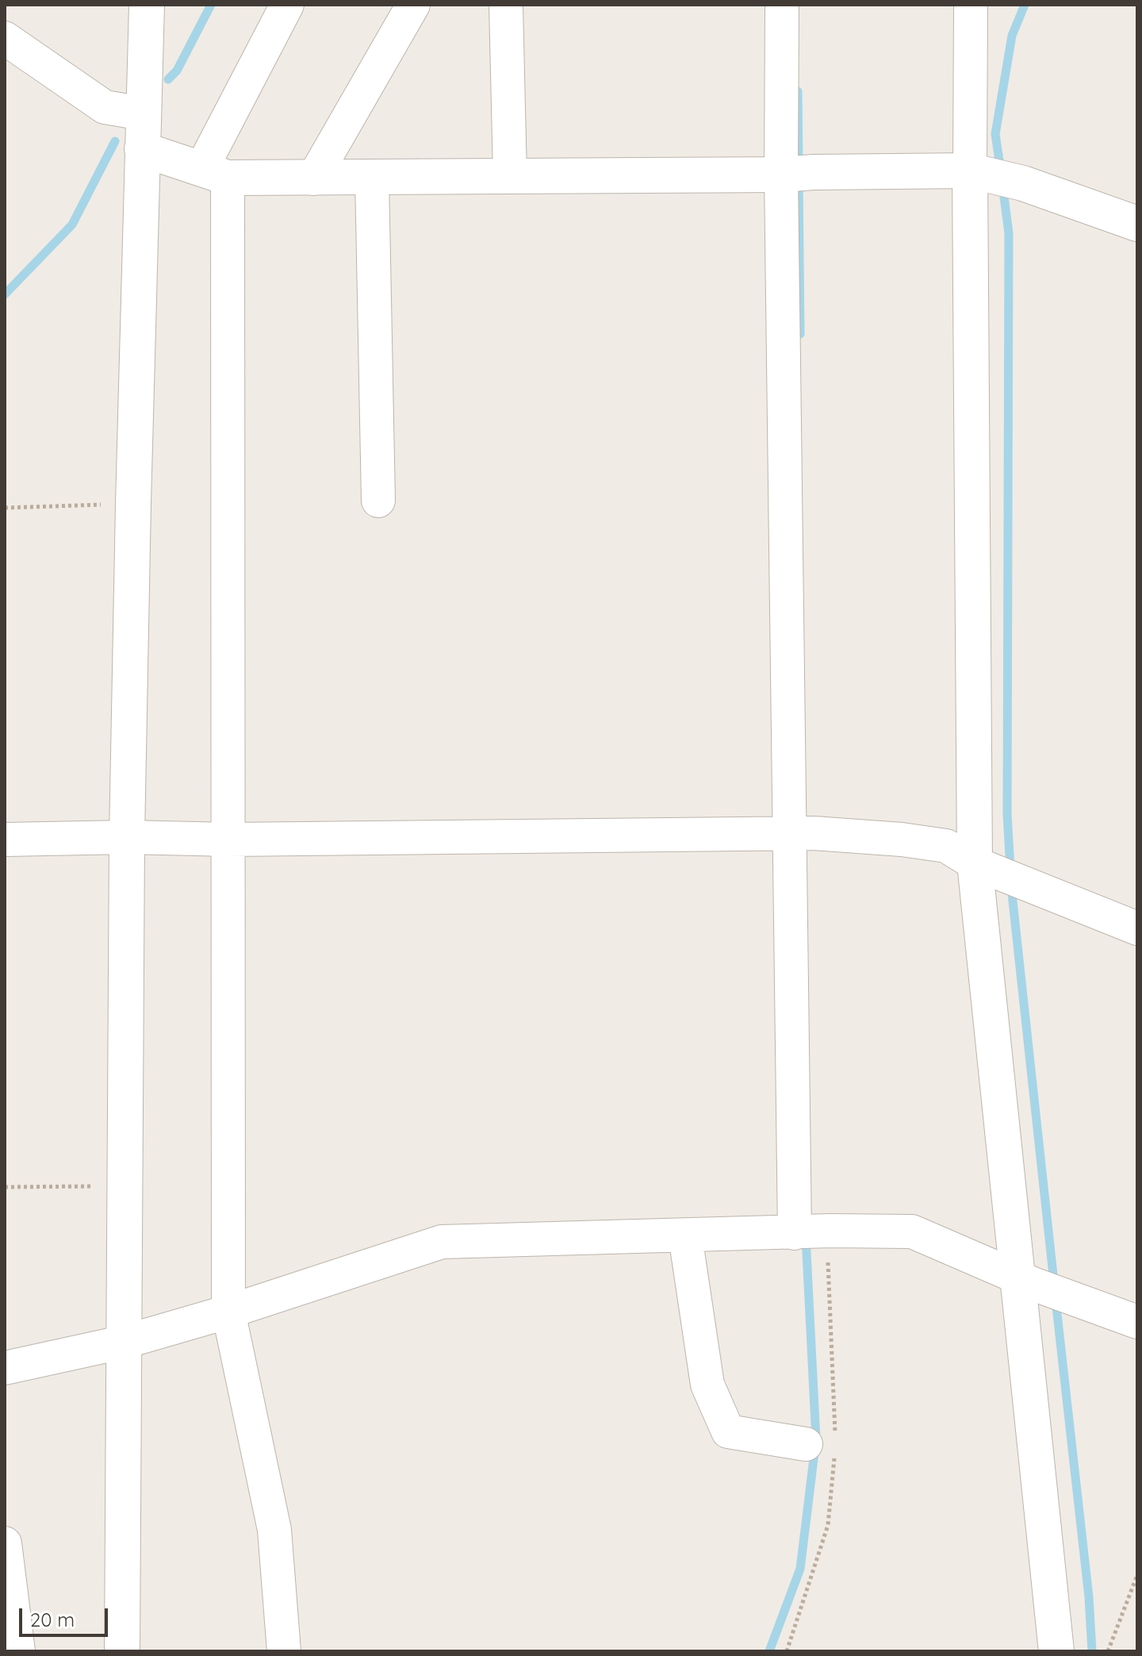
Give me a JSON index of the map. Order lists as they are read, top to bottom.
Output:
{
  "scale_bar": "20 m"
}
